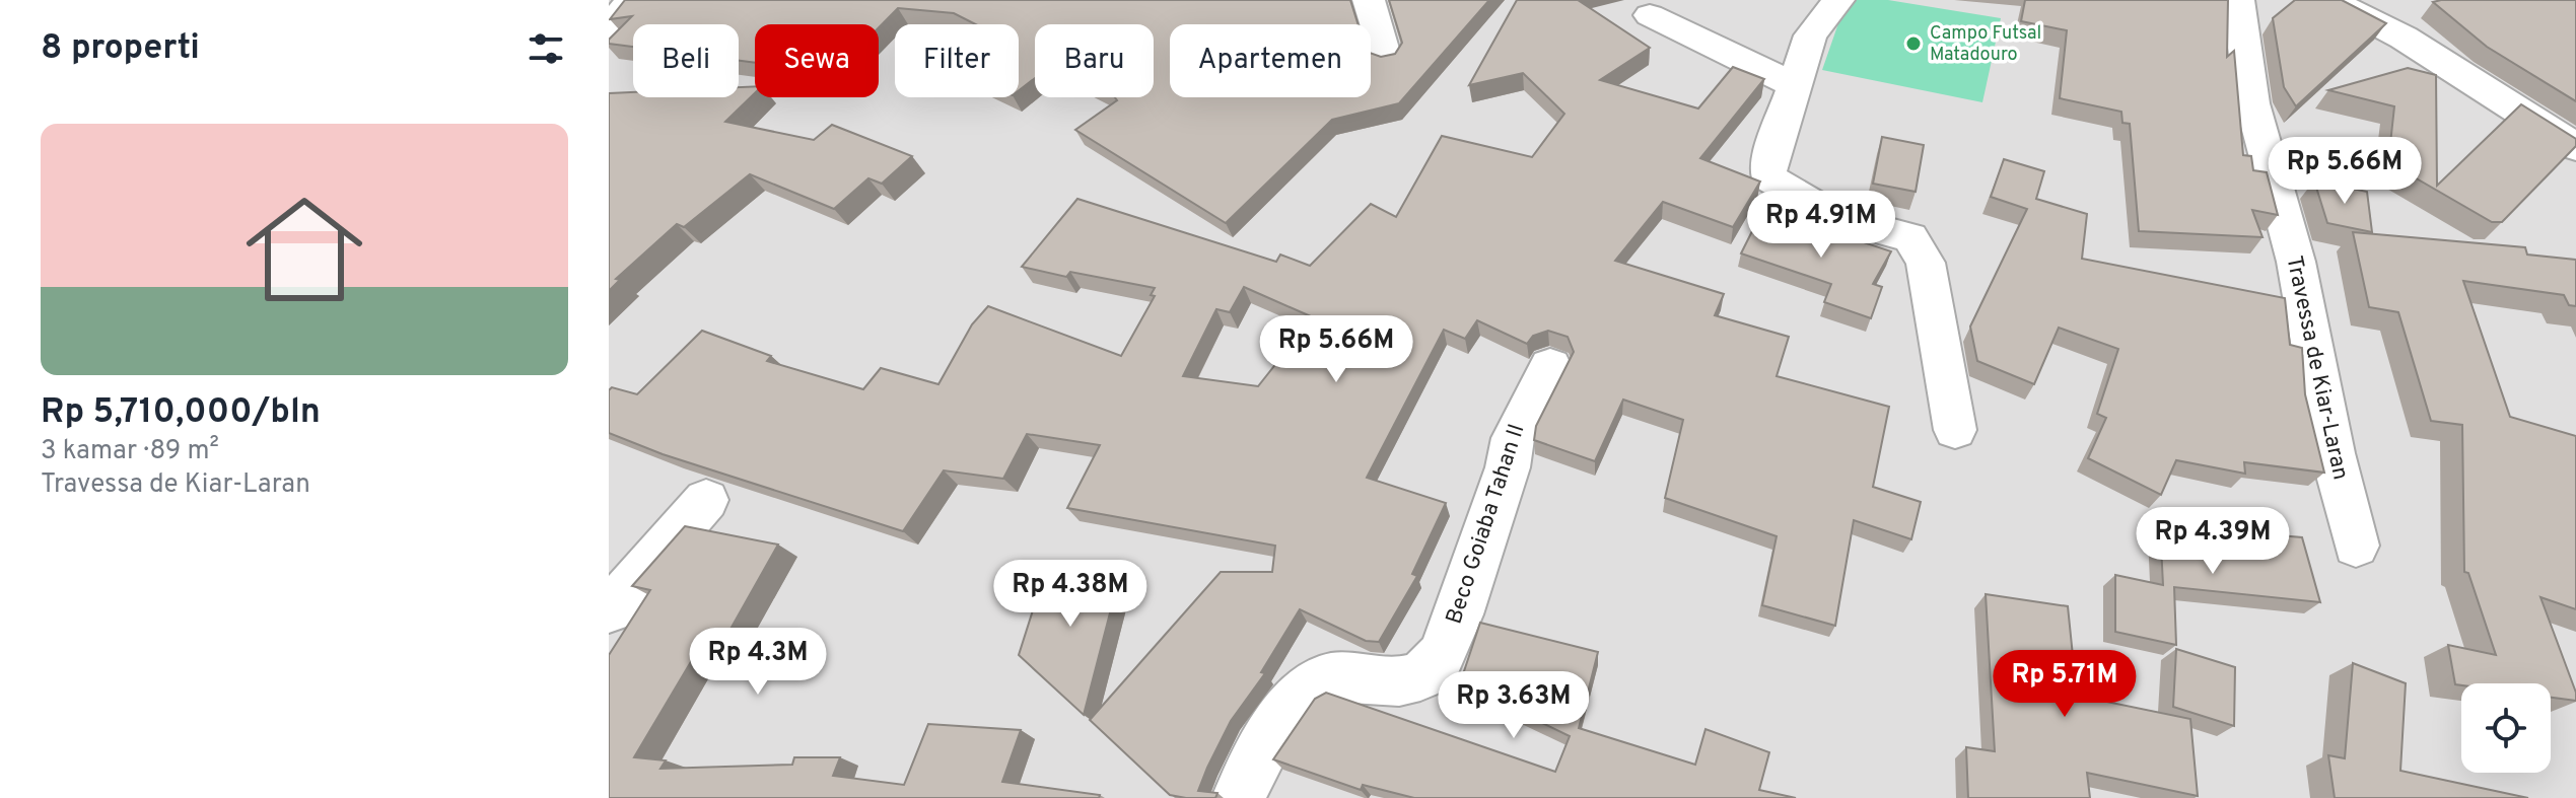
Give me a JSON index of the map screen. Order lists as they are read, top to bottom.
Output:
{
  "streets": {
    "street": ["Travessa de Kiar-Laran", "Beco Goiaba Tahan II"]
  },
  "places": ["Campo Futsal Matadouro"],
  "page": {
    "heading": "8 properti",
    "chip": [
      "Beli",
      "Sewa",
      "Filter",
      "Baru",
      "Apartemen"
    ],
    "list": [
      {
        "name": "Rp 5,710,000/bln",
        "note": "3 kamar · 89 m² · Travessa de Kiar-Laran"
      }
    ],
    "price": [
      "Rp 5.66M",
      "Rp 4.91M",
      "Rp 5.66M",
      "Rp 4.39M",
      "Rp 4.38M",
      "Rp 4.3M",
      "Rp 5.71M",
      "Rp 3.63M"
    ]
  }
}
